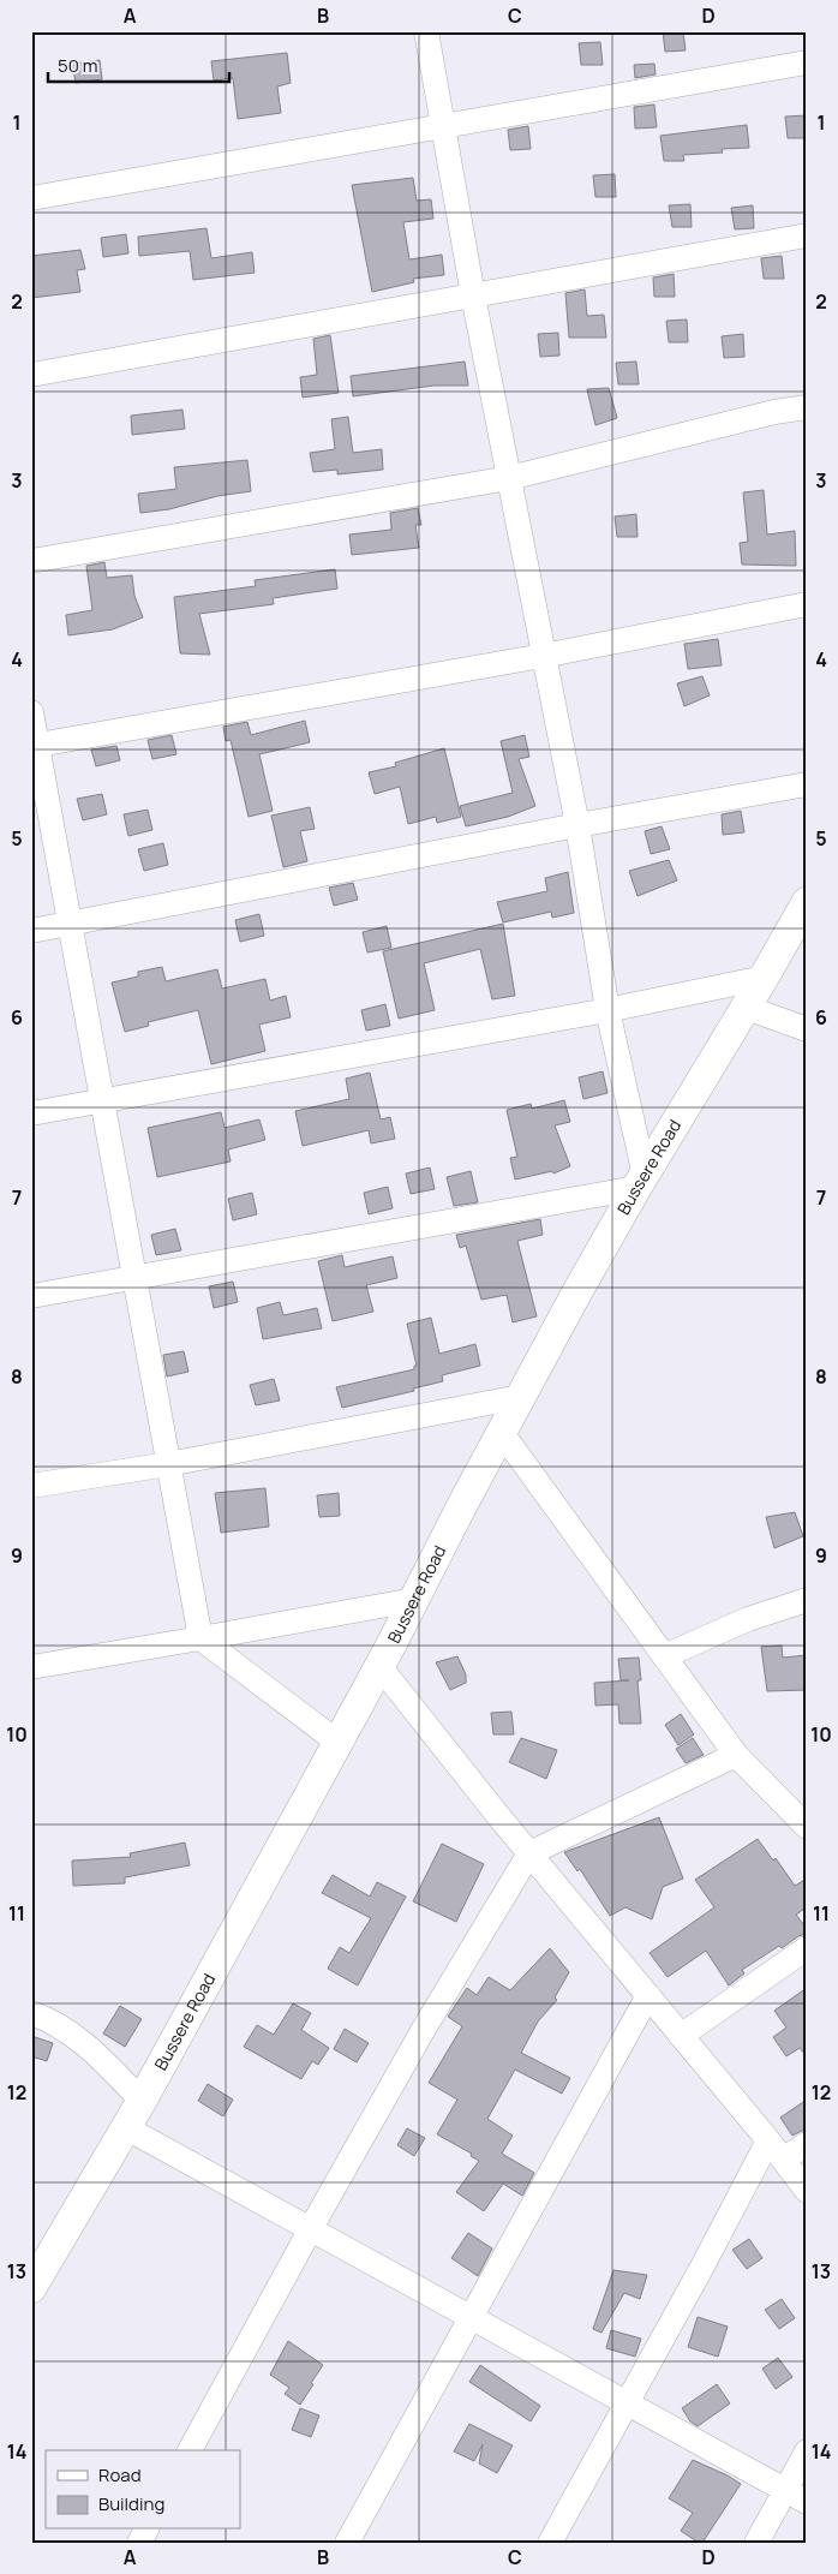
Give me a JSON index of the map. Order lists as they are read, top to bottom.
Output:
{
  "streets": {
    "main road": ["Bussere Road"]
  },
  "legend": ["Road", "Building"],
  "scale_bar": "50 m",
  "grid": {
    "columns": [
      "A",
      "B",
      "C",
      "D"
    ],
    "rows": [
      "1",
      "2",
      "3",
      "4",
      "5",
      "6",
      "7",
      "8",
      "9",
      "10",
      "11",
      "12",
      "13",
      "14"
    ]
  }
}
